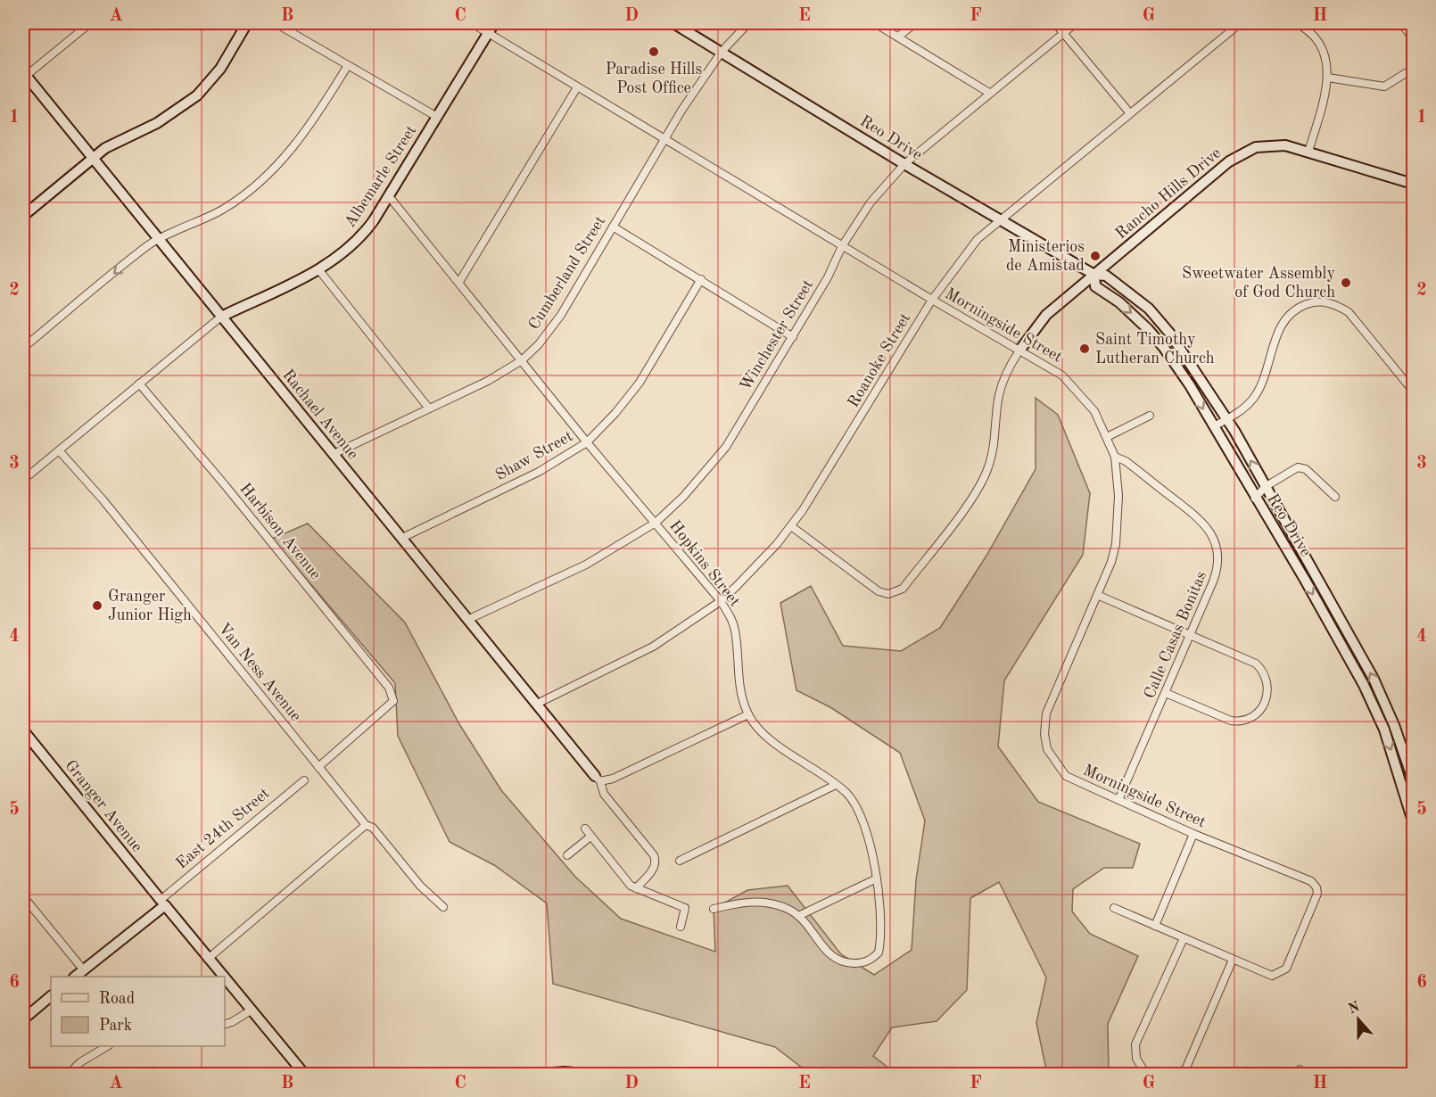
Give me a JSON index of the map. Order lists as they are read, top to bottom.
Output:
{
  "streets": {
    "street": [
      "Reo Drive",
      "Albemarle Street",
      "Rancho Hills Drive",
      "Cumberland Street",
      "Morningside Street",
      "Winchester Street",
      "Roanoke Street",
      "Rachael Avenue",
      "Shaw Street",
      "Harbison Avenue",
      "Hopkins Street",
      "Calle Casas Bonitas",
      "Van Ness Avenue",
      "Granger Avenue",
      "East 24th Street"
    ]
  },
  "crossings": [
    ["Reo Drive", "Rancho Hills Drive"],
    ["Reo Drive", "Cumberland Street"],
    ["Reo Drive", "Winchester Street"],
    ["Reo Drive", "Roanoke Street"],
    ["Albemarle Street", "Morningside Street"],
    ["Albemarle Street", "Rachael Avenue"],
    ["Albemarle Street", "Hopkins Street"],
    ["Rancho Hills Drive", "Morningside Street"],
    ["Rancho Hills Drive", "Roanoke Street"],
    ["Cumberland Street", "Morningside Street"],
    ["Cumberland Street", "Rachael Avenue"],
    ["Cumberland Street", "Hopkins Street"],
    ["Morningside Street", "Winchester Street"],
    ["Morningside Street", "Roanoke Street"],
    ["Morningside Street", "Calle Casas Bonitas"],
    ["Winchester Street", "Rachael Avenue"],
    ["Winchester Street", "Hopkins Street"],
    ["Roanoke Street", "Rachael Avenue"],
    ["Roanoke Street", "Hopkins Street"],
    ["Rachael Avenue", "Shaw Street"],
    ["Shaw Street", "Hopkins Street"],
    ["Harbison Avenue", "Van Ness Avenue"],
    ["Granger Avenue", "East 24th Street"]
  ],
  "places": [
    "Paradise Hills Post Office",
    "Ministerios de Amistad",
    "Sweetwater Assembly of God Church",
    "Saint Timothy Lutheran Church",
    "Granger Junior High"
  ],
  "legend": ["Road", "Park"],
  "north": "top",
  "grid": {
    "columns": [
      "A",
      "B",
      "C",
      "D",
      "E",
      "F",
      "G",
      "H"
    ],
    "rows": [
      "1",
      "2",
      "3",
      "4",
      "5",
      "6"
    ]
  }
}
